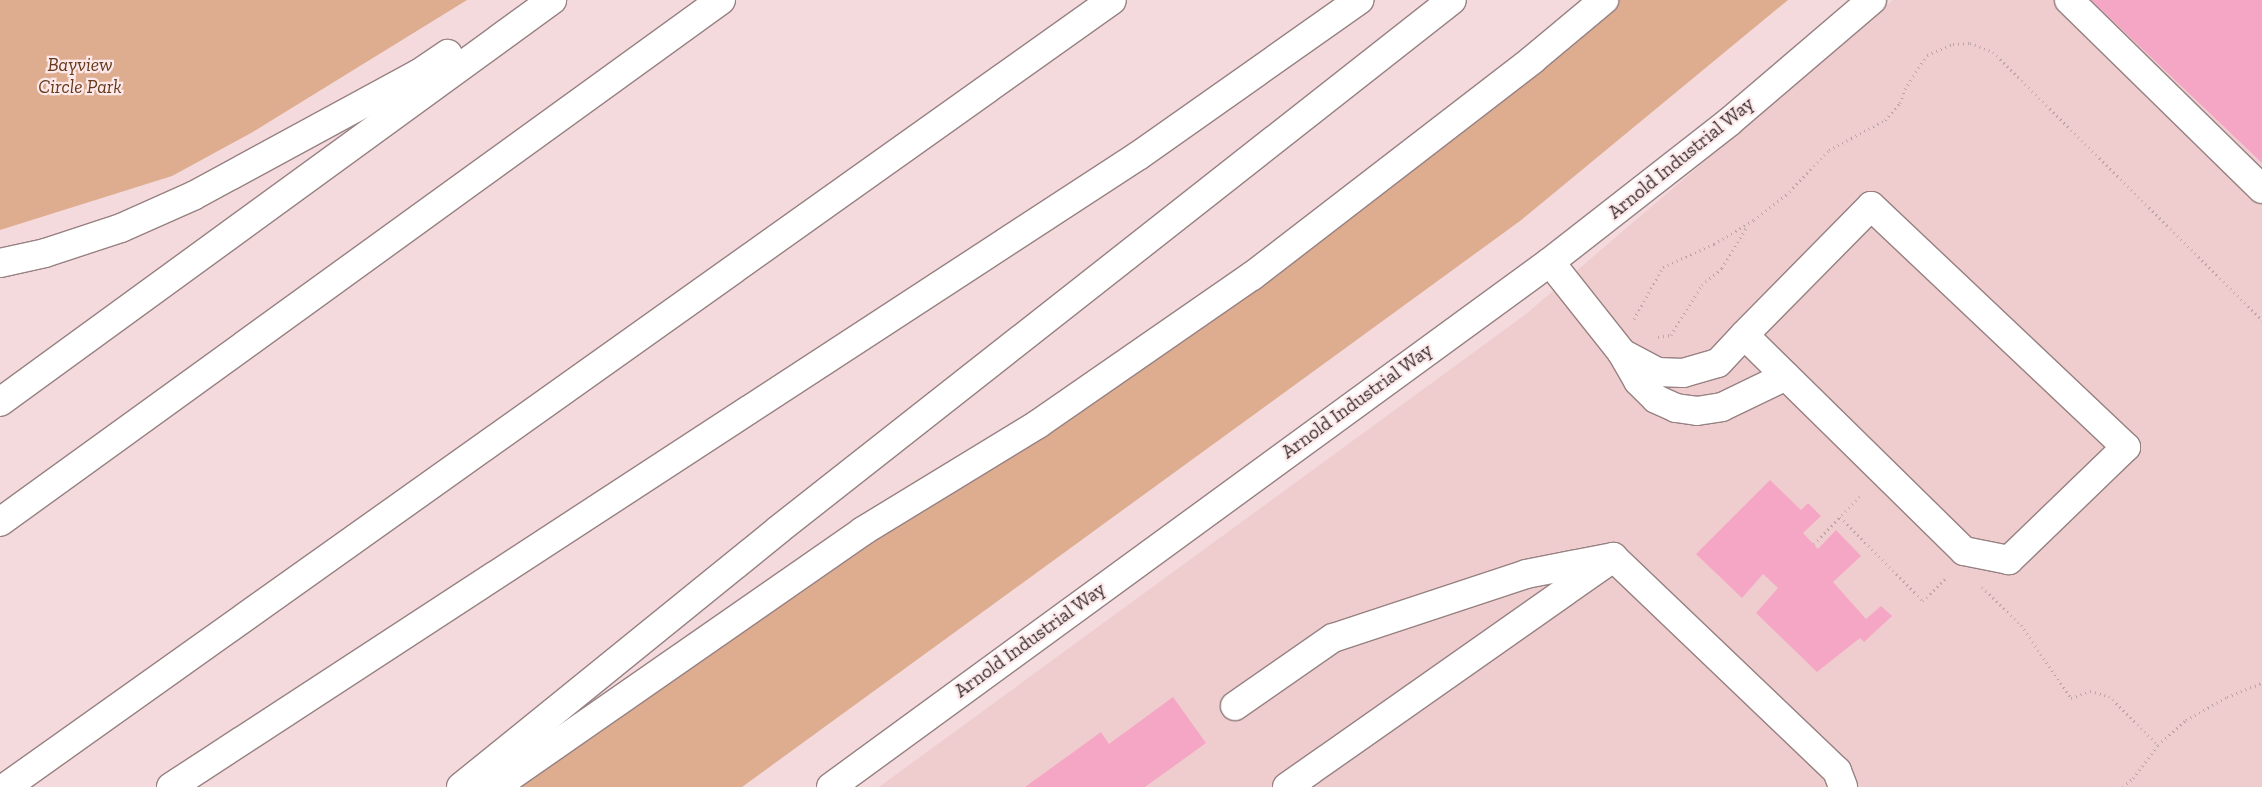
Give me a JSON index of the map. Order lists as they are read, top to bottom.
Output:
{
  "streets": {
    "main road": ["Arnold Industrial Way"]
  },
  "parks": ["Bayview Circle Park"]
}
